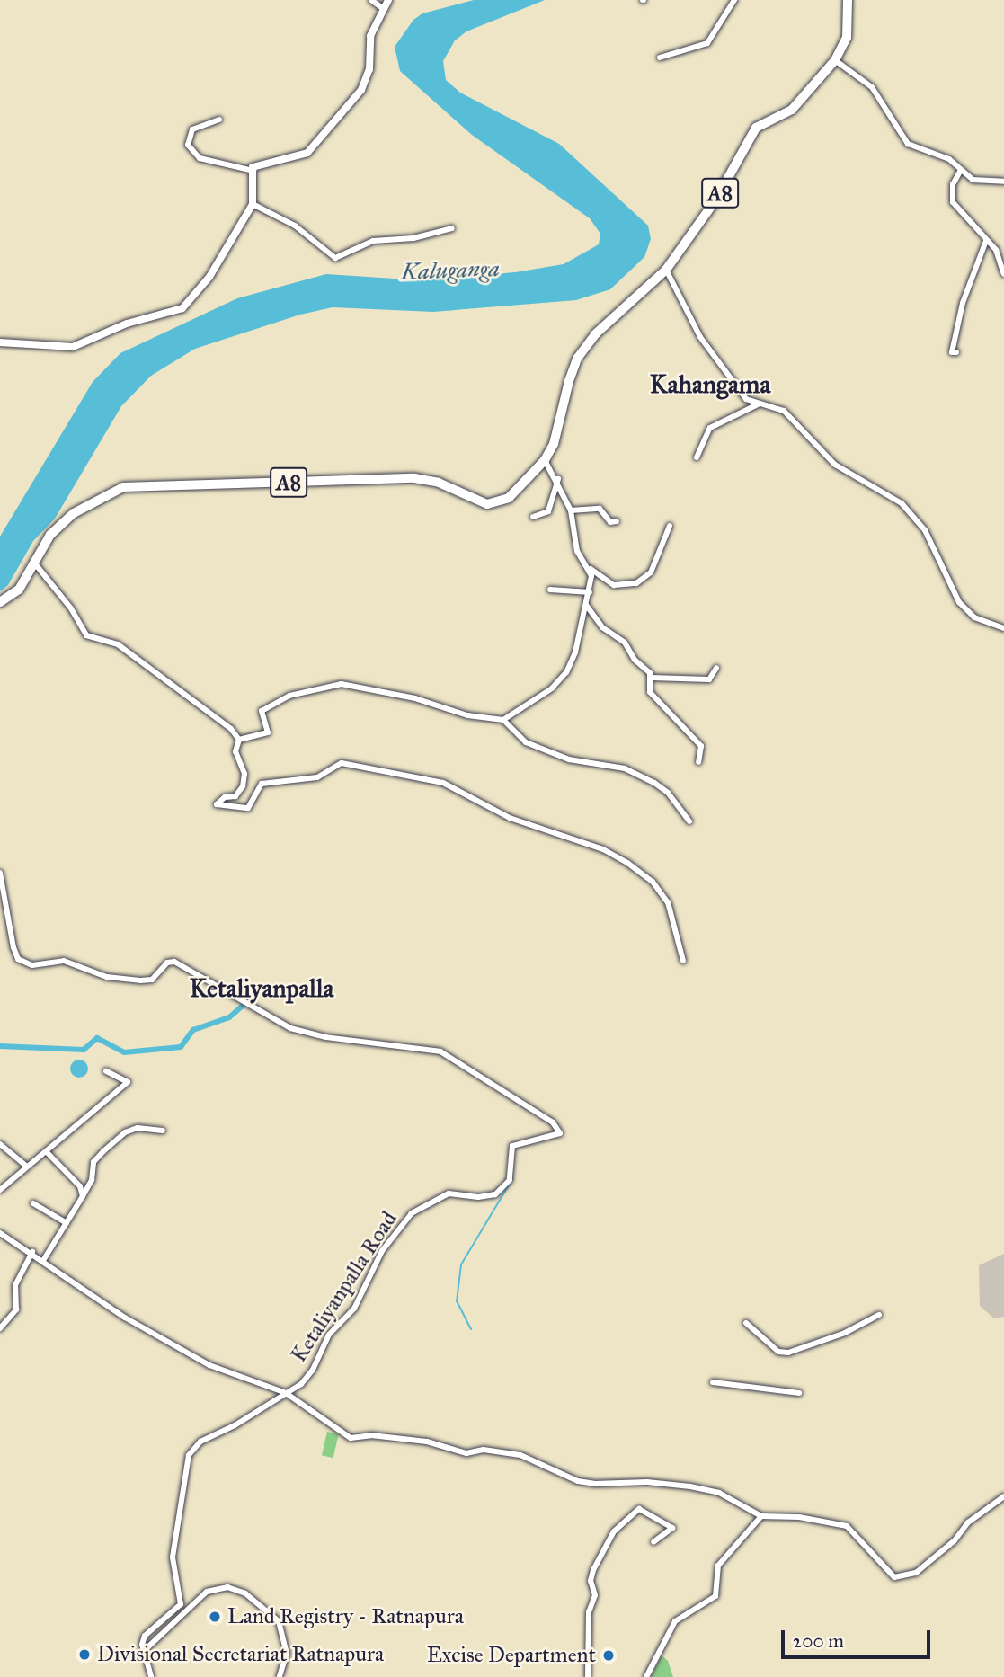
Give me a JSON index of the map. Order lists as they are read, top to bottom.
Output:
{
  "streets": {
    "highway": ["A8"],
    "street": ["Ketaliyanpalla Road"]
  },
  "districts": ["Kahangama", "Ketaliyanpalla"],
  "water": ["Kaluganga"],
  "places": ["Land Registry - Ratnapura", "Divisional Secretariat Ratnapura", "Excise Department"],
  "scale_bar": "200 m"
}
